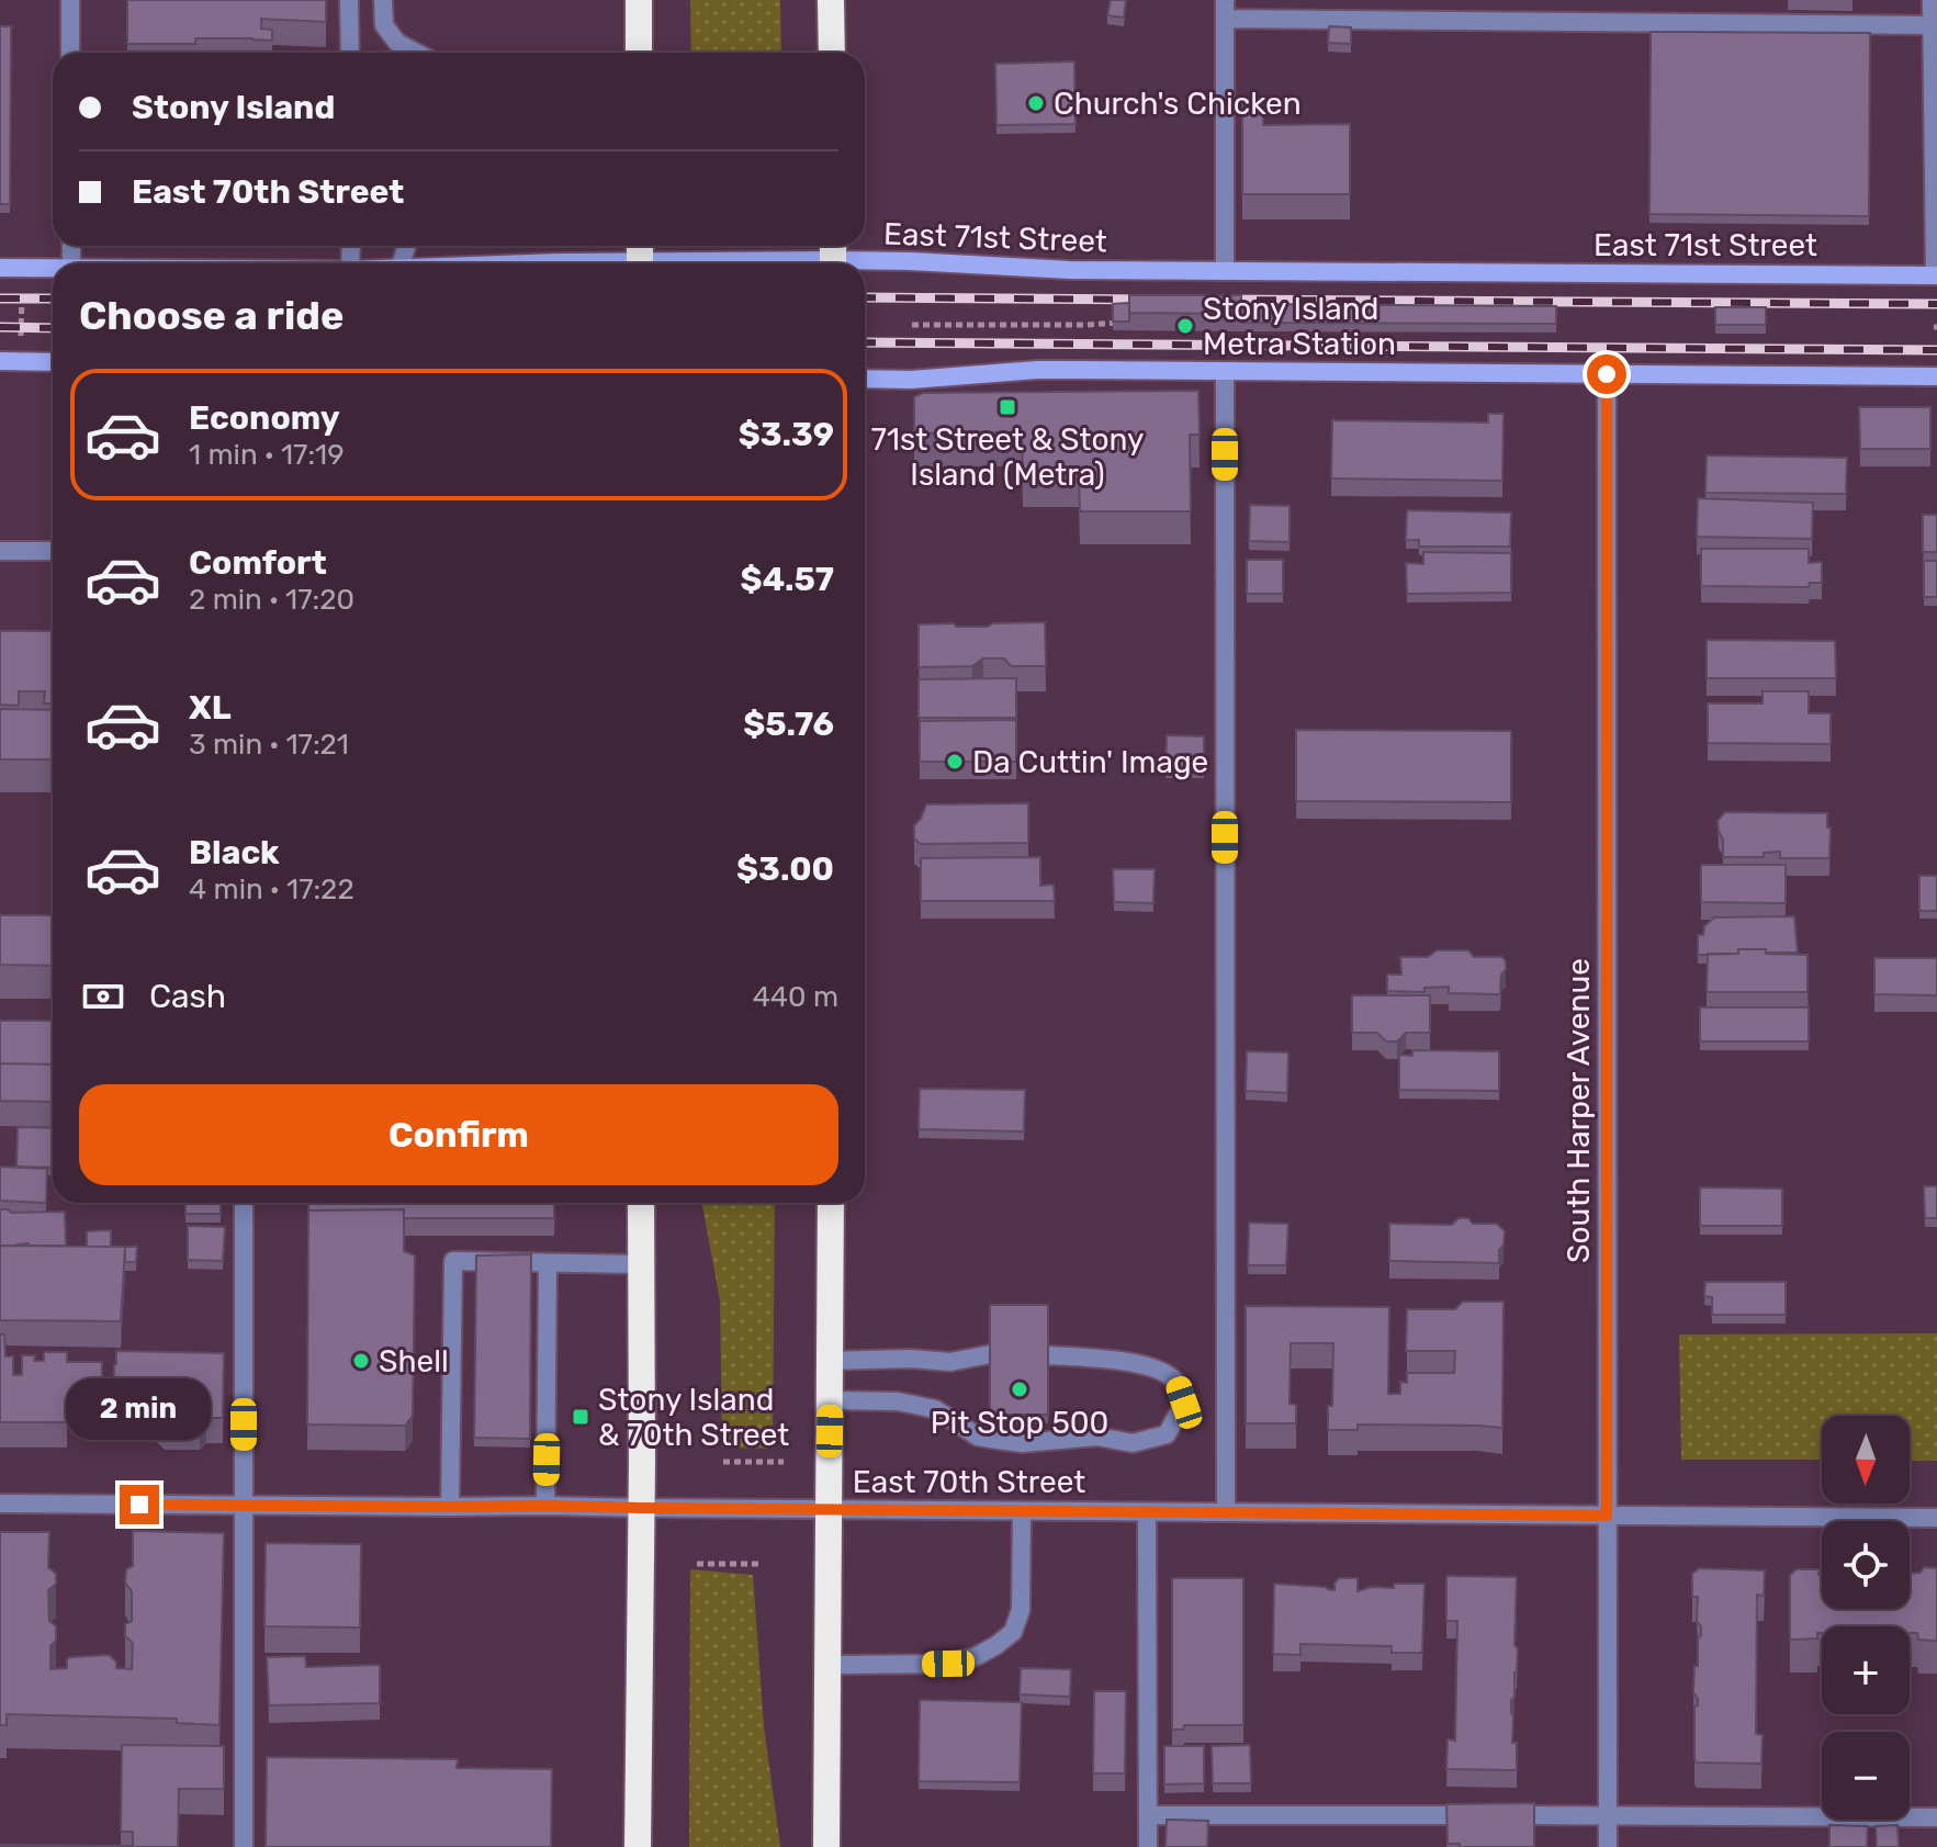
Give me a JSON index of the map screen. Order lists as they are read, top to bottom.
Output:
{
  "streets": {
    "main road": ["East 71st Street"],
    "street": ["South Harper Avenue", "East 70th Street"]
  },
  "crossings": [
    ["South Harper Avenue", "East 70th Street"]
  ],
  "places": {
    "other": [
      "Church's Chicken",
      "Stony Island Metra Station",
      "Da Cuttin' Image",
      "Shell",
      "Pit Stop 500"
    ],
    "transit": ["71st Street & Stony Island (Metra)", "Stony Island & 70th Street"]
  },
  "north": "bottom",
  "page": {
    "banner": ["Stony Island", "East 70th Street"],
    "heading": "Choose a ride",
    "list": [
      {
        "name": "Economy",
        "note": "1 min · 17:19",
        "value": "$3.39"
      },
      {
        "name": "Comfort",
        "note": "2 min · 17:20",
        "value": "$4.57"
      },
      {
        "name": "XL",
        "note": "3 min · 17:21",
        "value": "$5.76"
      },
      {
        "name": "Black",
        "note": "4 min · 17:22",
        "value": "$3.00"
      }
    ],
    "pay": ["Cash", "440 m"],
    "buttons": "Confirm",
    "bubble": "2 min",
    "map_buttons": ["+", "−"]
  }
}
